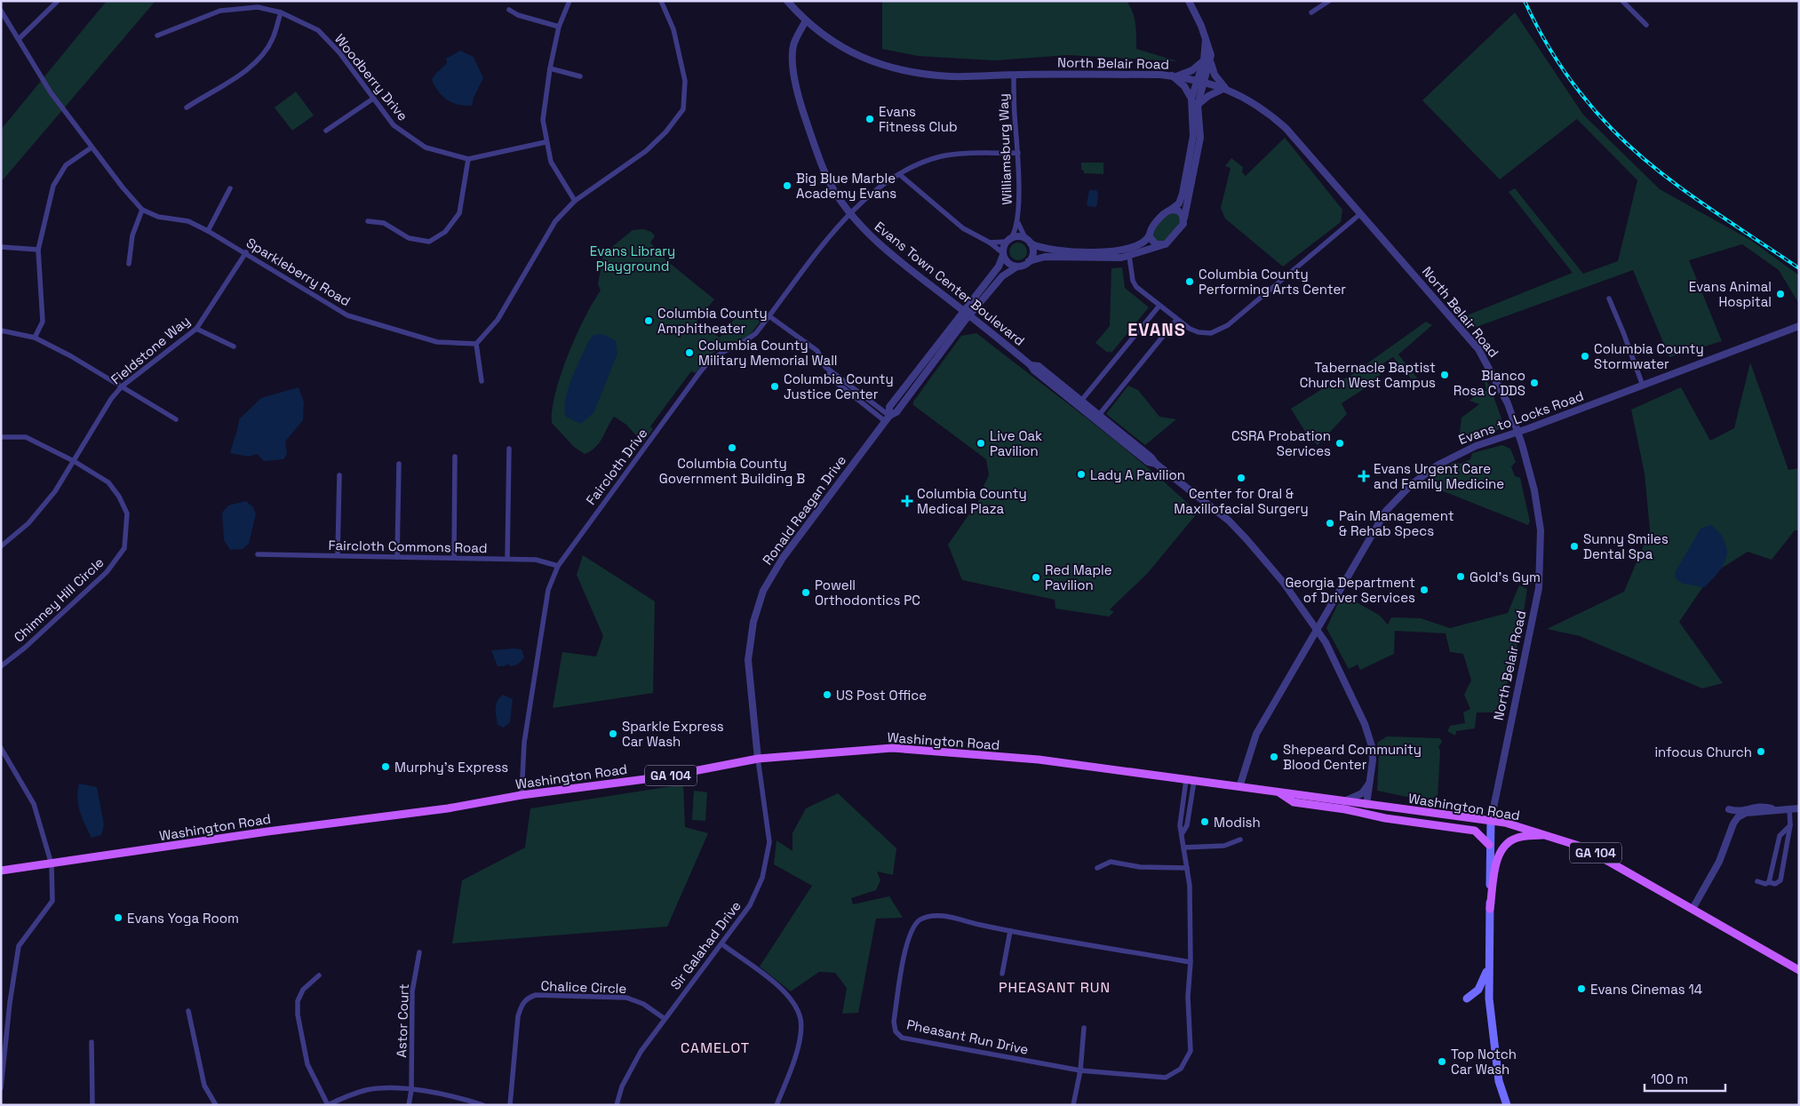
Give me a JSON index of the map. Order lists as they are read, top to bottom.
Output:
{
  "streets": {
    "main road": ["North Belair Road", "Washington Road", "GA 104"],
    "street": [
      "Woodberry Drive",
      "Williamsburg Way",
      "Sparkleberry Road",
      "Evans Town Center Boulevard",
      "Fieldstone Way",
      "Evans to Locks Road",
      "Faircloth Drive",
      "Ronald Reagan Drive",
      "Faircloth Commons Road",
      "Chimney Hill Circle",
      "Sir Galahad Drive",
      "Chalice Circle",
      "Astor Court",
      "Pheasant Run Drive"
    ]
  },
  "crossings": [
    ["North Belair Road", "Williamsburg Way"],
    ["North Belair Road", "Evans Town Center Boulevard"],
    ["North Belair Road", "Evans to Locks Road"],
    ["North Belair Road", "Ronald Reagan Drive"],
    ["North Belair Road", "Washington Road"],
    ["Williamsburg Way", "Faircloth Drive"],
    ["Williamsburg Way", "Ronald Reagan Drive"],
    ["Sparkleberry Road", "Fieldstone Way"],
    ["Evans Town Center Boulevard", "Evans to Locks Road"],
    ["Evans Town Center Boulevard", "Faircloth Drive"],
    ["Evans Town Center Boulevard", "Ronald Reagan Drive"],
    ["Fieldstone Way", "Chimney Hill Circle"],
    ["Evans to Locks Road", "Washington Road"],
    ["Faircloth Drive", "Faircloth Commons Road"],
    ["Faircloth Drive", "Washington Road"],
    ["Ronald Reagan Drive", "Washington Road"],
    ["Ronald Reagan Drive", "Sir Galahad Drive"],
    ["Washington Road", "Sir Galahad Drive"],
    ["Washington Road", "Pheasant Run Drive"],
    ["Sir Galahad Drive", "Chalice Circle"]
  ],
  "districts": ["EVANS", "PHEASANT RUN", "CAMELOT"],
  "parks": ["Evans Library Playground"],
  "places": {
    "other": [
      "Evans Fitness Club",
      "Big Blue Marble Academy Evans",
      "Columbia County Performing Arts Center",
      "Evans Animal Hospital",
      "Columbia County Amphitheater",
      "Columbia County Military Memorial Wall",
      "Columbia County Stormwater",
      "Tabernacle Baptist Church West Campus",
      "Blanco Rosa C DDS",
      "Columbia County Justice Center",
      "Live Oak Pavilion",
      "CSRA Probation Services",
      "Columbia County Government Building B",
      "Lady A Pavilion",
      "Center for Oral & Maxillofacial Surgery",
      "Pain Management & Rehab Specs",
      "Sunny Smiles Dental Spa",
      "Gold's Gym",
      "Red Maple Pavilion",
      "Georgia Department of Driver Services",
      "Powell Orthodontics PC",
      "US Post Office",
      "Sparkle Express Car Wash",
      "infocus Church",
      "Shepeard Community Blood Center",
      "Murphy's Express",
      "Modish",
      "Evans Yoga Room",
      "Evans Cinemas 14",
      "Top Notch Car Wash"
    ],
    "health": ["Evans Urgent Care and Family Medicine", "Columbia County Medical Plaza"]
  },
  "scale_bar": "100 m"
}
